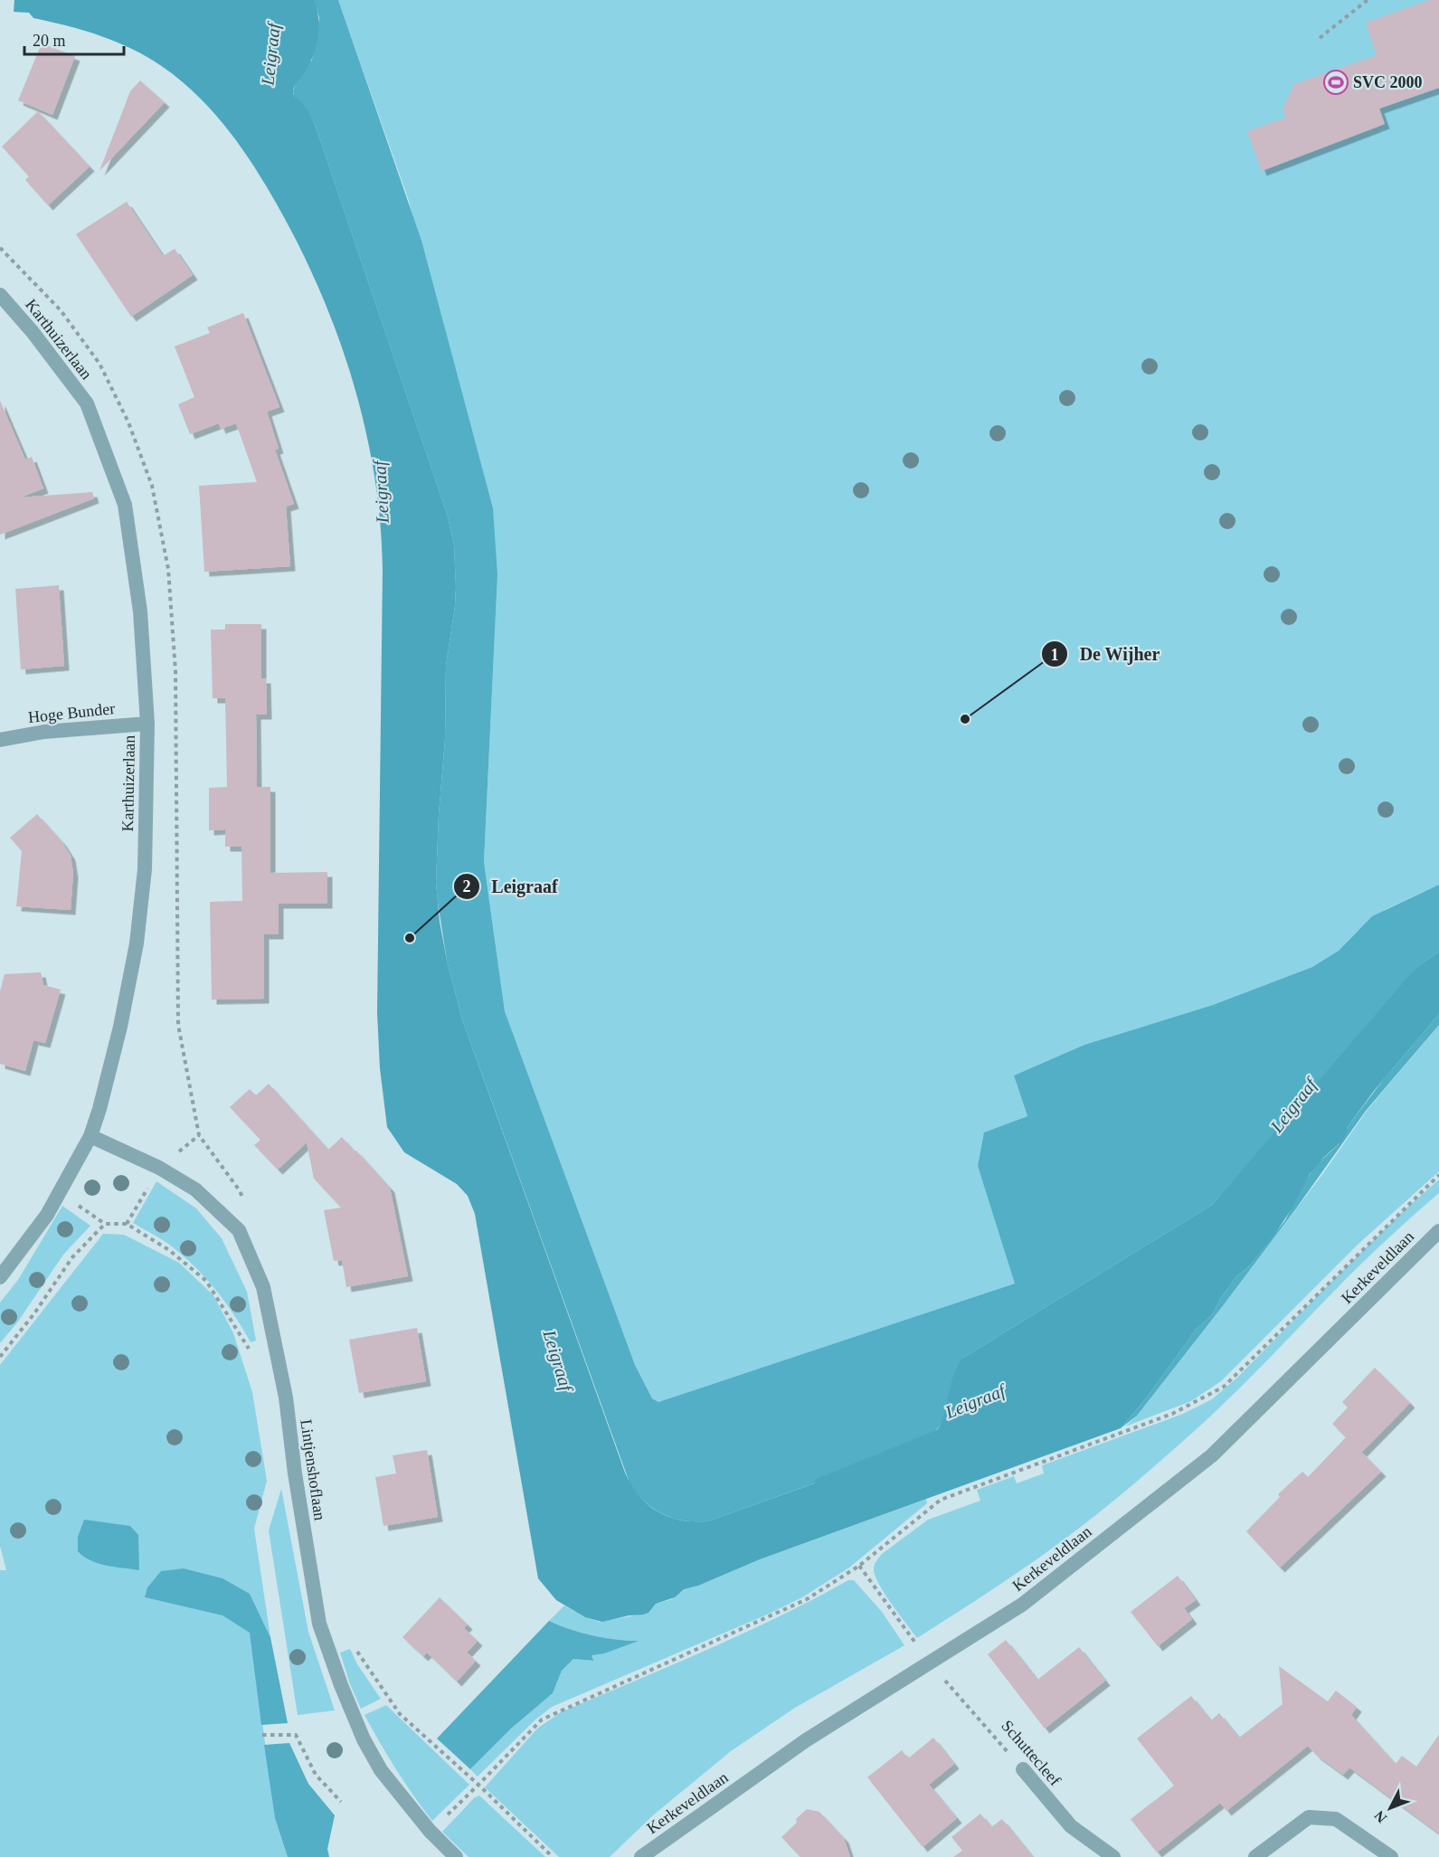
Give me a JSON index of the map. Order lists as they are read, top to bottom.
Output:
{
  "streets": {
    "street": [
      "Karthuizerlaan",
      "Hoge Bunder",
      "Kerkeveldlaan",
      "Lintjenshoflaan",
      "Schuttecleef"
    ]
  },
  "crossings": [
    ["Karthuizerlaan", "Hoge Bunder"],
    ["Karthuizerlaan", "Lintjenshoflaan"],
    ["Kerkeveldlaan", "Schuttecleef"]
  ],
  "water": ["Leigraaf"],
  "places": {
    "sports": ["SVC 2000"],
    "other": ["De Wijher", "Leigraaf"]
  },
  "scale_bar": "20 m",
  "north": "bottom left"
}
